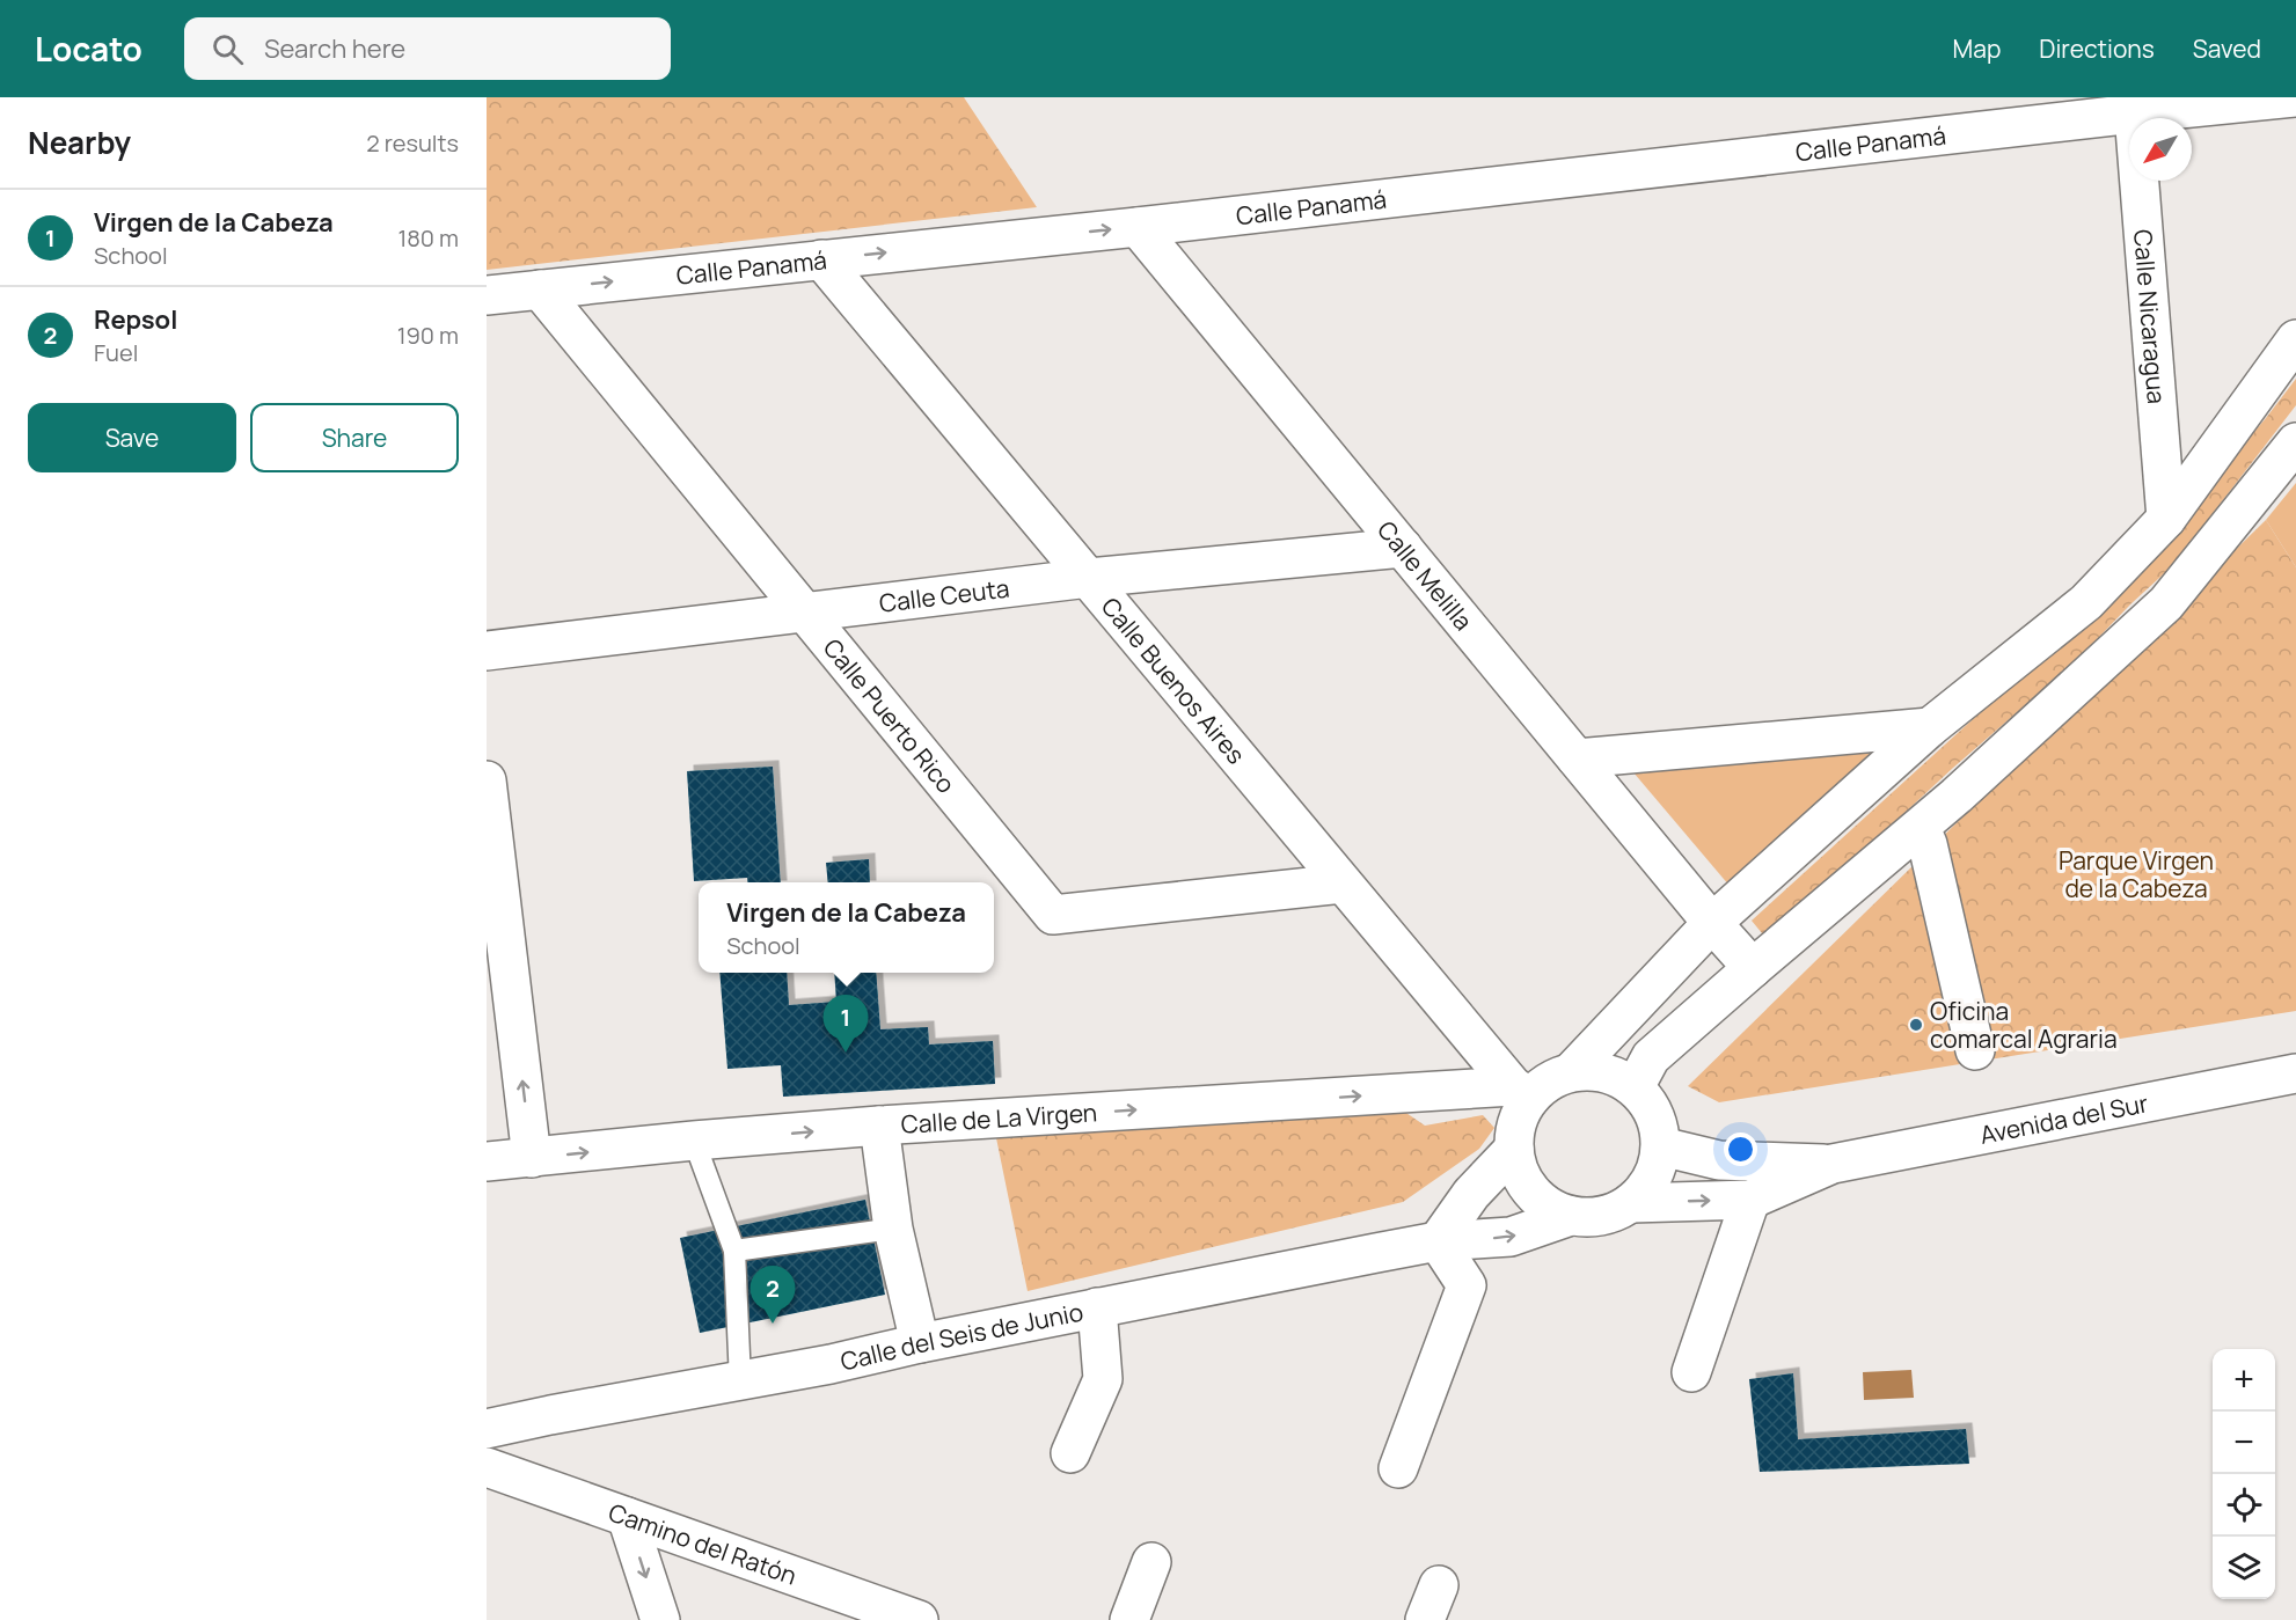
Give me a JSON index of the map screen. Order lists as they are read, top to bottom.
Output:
{
  "streets": {
    "street": [
      "Calle Panamá",
      "Calle Nicaragua",
      "Calle Melilla",
      "Calle Ceuta",
      "Calle Buenos Aires",
      "Calle Puerto Rico",
      "Calle de La Virgen",
      "Avenida del Sur",
      "Calle del Seis de Junio",
      "Camino del Ratón"
    ]
  },
  "crossings": [
    ["Calle Panamá", "Calle Nicaragua"],
    ["Calle Panamá", "Calle Melilla"],
    ["Calle Panamá", "Calle Buenos Aires"],
    ["Calle Panamá", "Calle Puerto Rico"],
    ["Calle Melilla", "Calle Ceuta"],
    ["Calle Ceuta", "Calle Buenos Aires"],
    ["Calle Ceuta", "Calle Puerto Rico"],
    ["Calle Buenos Aires", "Calle Puerto Rico"],
    ["Calle Buenos Aires", "Calle de La Virgen"],
    ["Calle Buenos Aires", "Avenida del Sur"],
    ["Calle Buenos Aires", "Calle del Seis de Junio"],
    ["Calle de La Virgen", "Avenida del Sur"],
    ["Calle de La Virgen", "Calle del Seis de Junio"],
    ["Avenida del Sur", "Calle del Seis de Junio"]
  ],
  "one_way": ["Calle de La Virgen"],
  "parks": ["Parque Virgen de la Cabeza"],
  "places": ["Oficina comarcal Agraria"],
  "north": "bottom left",
  "page": {
    "header": "Locato",
    "search": "Search here",
    "nav": ["Map", "Directions", "Saved"],
    "heading": ["Nearby", "2 results"],
    "list": [
      {
        "mark": "1",
        "name": "Virgen de la Cabeza",
        "note": "School",
        "value": "180 m"
      },
      {
        "mark": "2",
        "name": "Repsol",
        "note": "Fuel",
        "value": "190 m"
      }
    ],
    "buttons": ["Save", "Share"],
    "popup": ["Virgen de la Cabeza", "School"],
    "pins": ["1", "2"],
    "map_buttons": ["+", "−"]
  }
}
